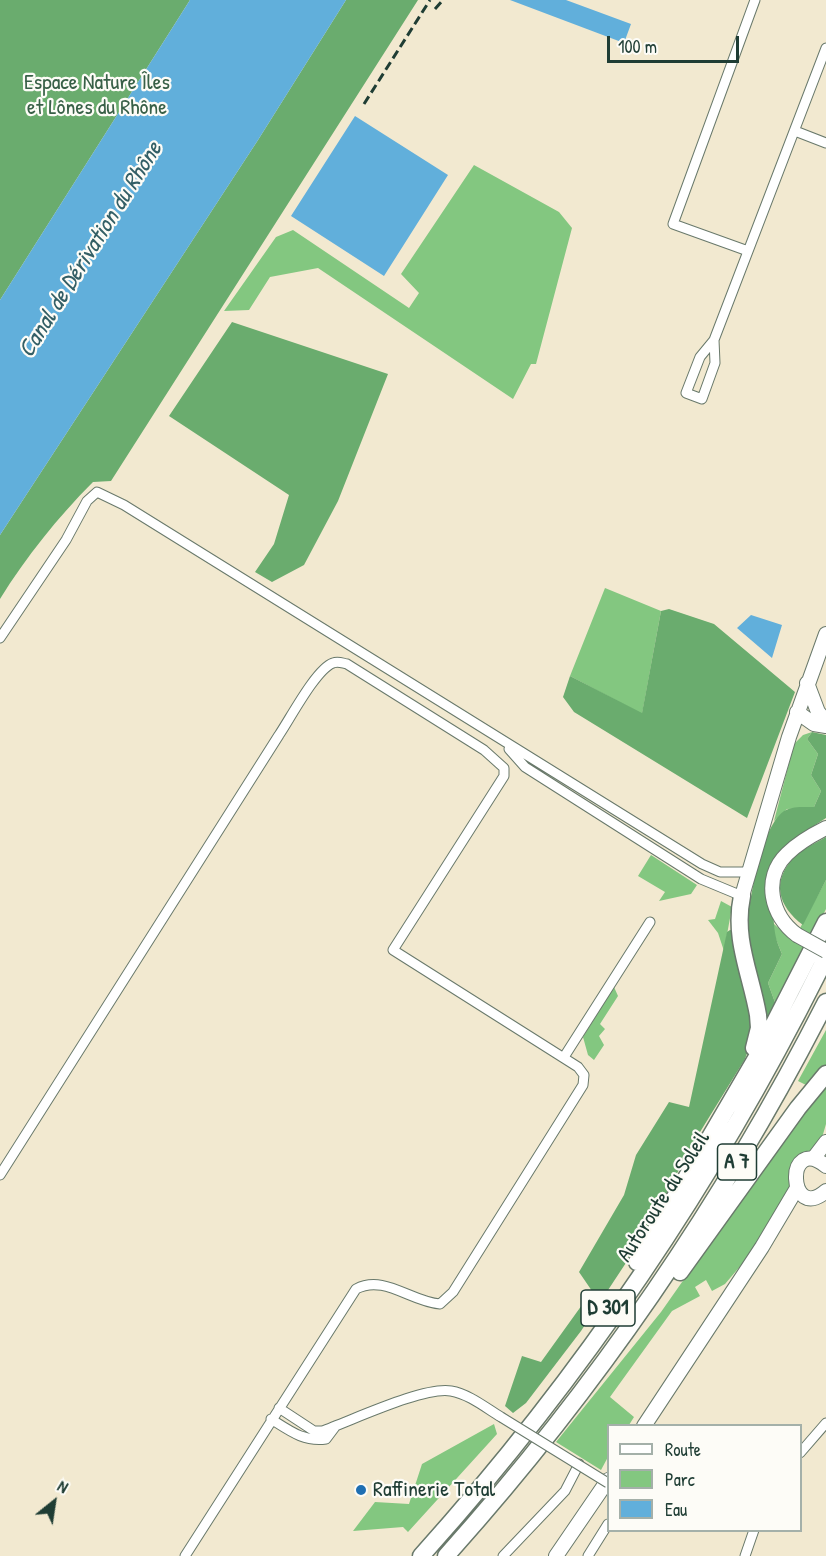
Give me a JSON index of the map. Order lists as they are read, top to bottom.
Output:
{
  "streets": {
    "highway": ["A 7", "Autoroute du Soleil", "D 301"]
  },
  "crossings": [
    ["Autoroute du Soleil", "D 301"]
  ],
  "water": ["Canal de Dérivation du Rhône"],
  "parks": ["Espace Nature Îles et Lônes du Rhône"],
  "places": ["Raffinerie Total"],
  "legend": ["Route", "Parc", "Eau"],
  "scale_bar": "100 m",
  "north": "top right"
}
